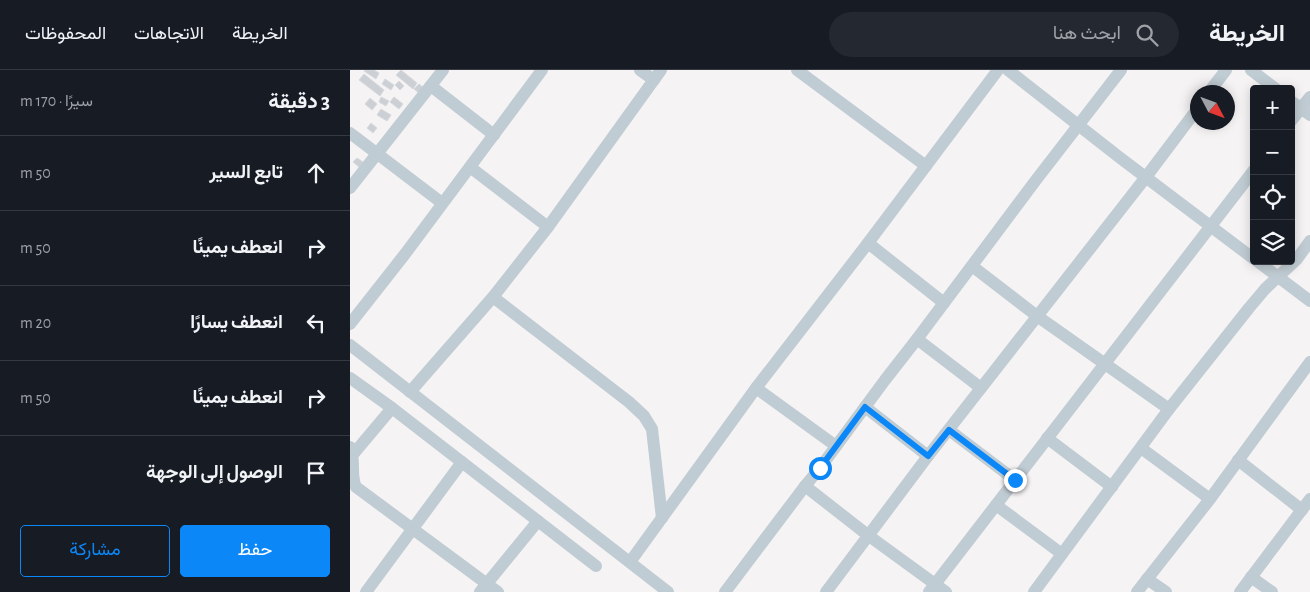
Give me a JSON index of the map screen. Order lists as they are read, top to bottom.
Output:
{
  "north": "bottom right",
  "page": {
    "header": "الخريطة",
    "search": "ابحث هنا",
    "nav": ["الخريطة", "الاتجاهات", "المحفوظات"],
    "heading": ["3 دقيقة", "سيرًا · 170 m"],
    "map_buttons": ["+", "−"],
    "list": [
      ["تابع السير", "50 m"],
      ["انعطف يمينًا", "50 m"],
      ["انعطف يسارًا", "20 m"],
      ["انعطف يمينًا", "50 m"],
      "الوصول إلى الوجهة"
    ],
    "buttons": ["حفظ", "مشاركة"]
  }
}
